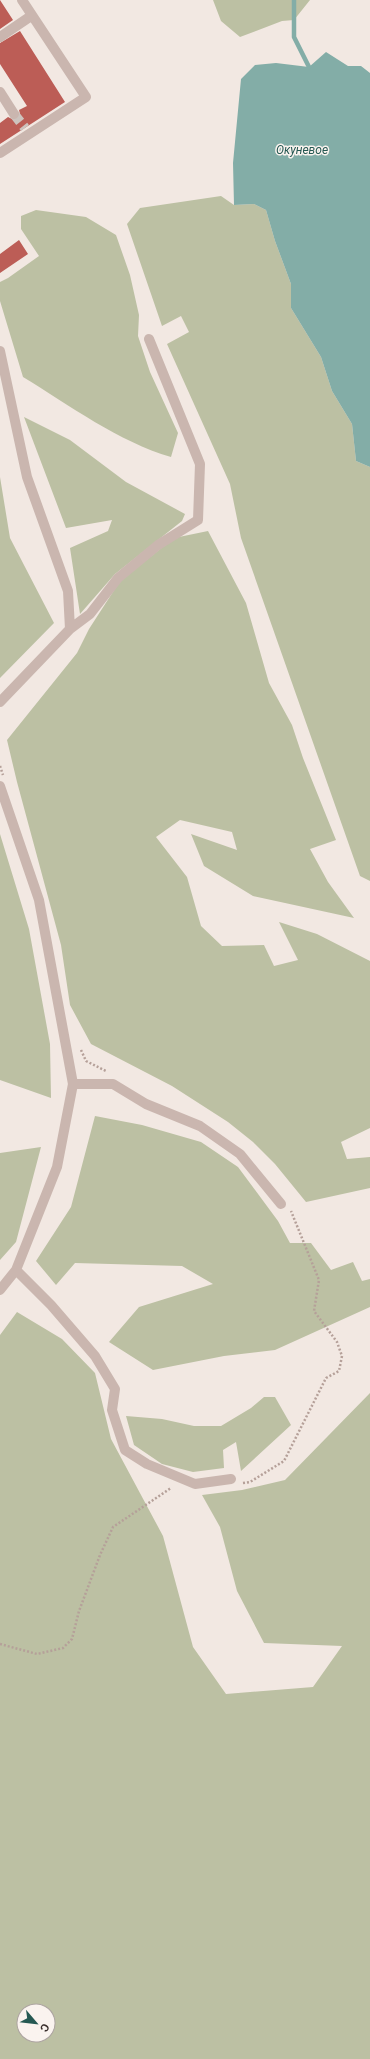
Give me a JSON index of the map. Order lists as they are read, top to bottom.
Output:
{
  "water": ["Окуневое"],
  "north": "bottom right"
}
